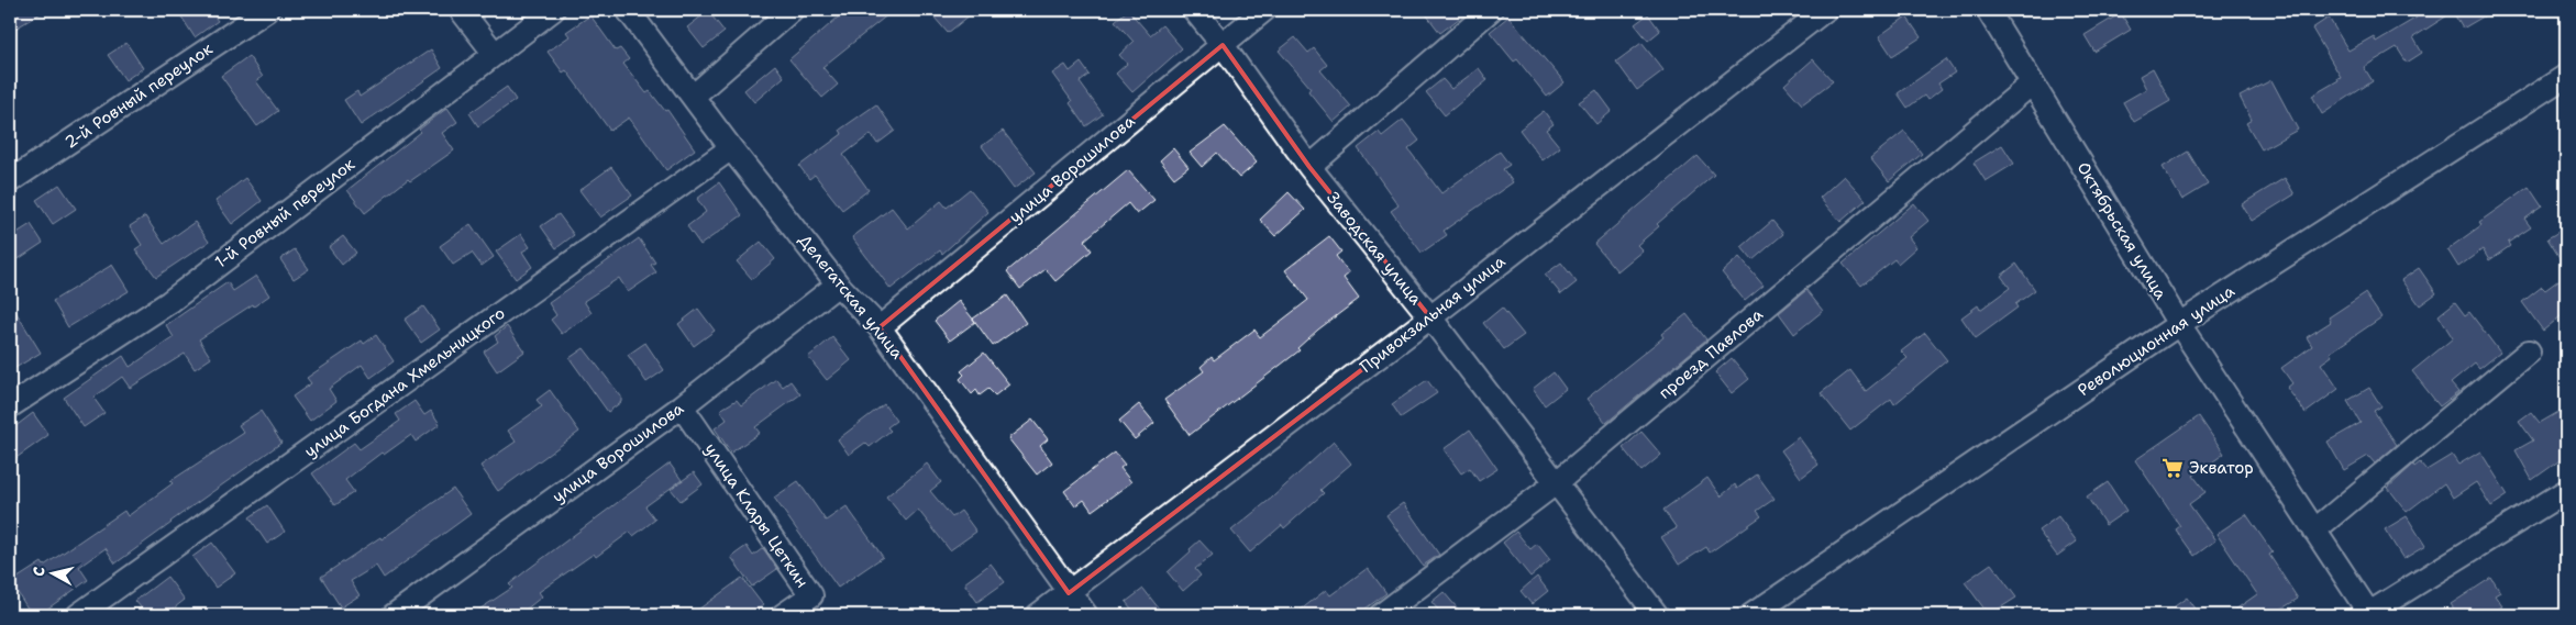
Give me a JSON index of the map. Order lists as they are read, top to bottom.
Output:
{
  "streets": {
    "street": [
      "2-й Ровный переулок",
      "улица Ворошилова",
      "1-й Ровный переулок",
      "Октябрьская улица",
      "Заводская улица",
      "Делегатская улица",
      "Привокзальная улица",
      "Революционная улица",
      "проезд Павлова",
      "улица Богдана Хмельницкого",
      "улица Клары Цеткин"
    ]
  },
  "crossings": [
    ["улица Ворошилова", "Заводская улица"],
    ["улица Ворошилова", "Делегатская улица"],
    ["улица Ворошилова", "улица Клары Цеткин"],
    ["Октябрьская улица", "Революционная улица"],
    ["Октябрьская улица", "проезд Павлова"],
    ["Заводская улица", "Привокзальная улица"],
    ["Заводская улица", "проезд Павлова"],
    ["Делегатская улица", "Привокзальная улица"],
    ["Делегатская улица", "улица Богдана Хмельницкого"]
  ],
  "places": {
    "supermarket": ["Экватор"]
  },
  "north": "left"
}
